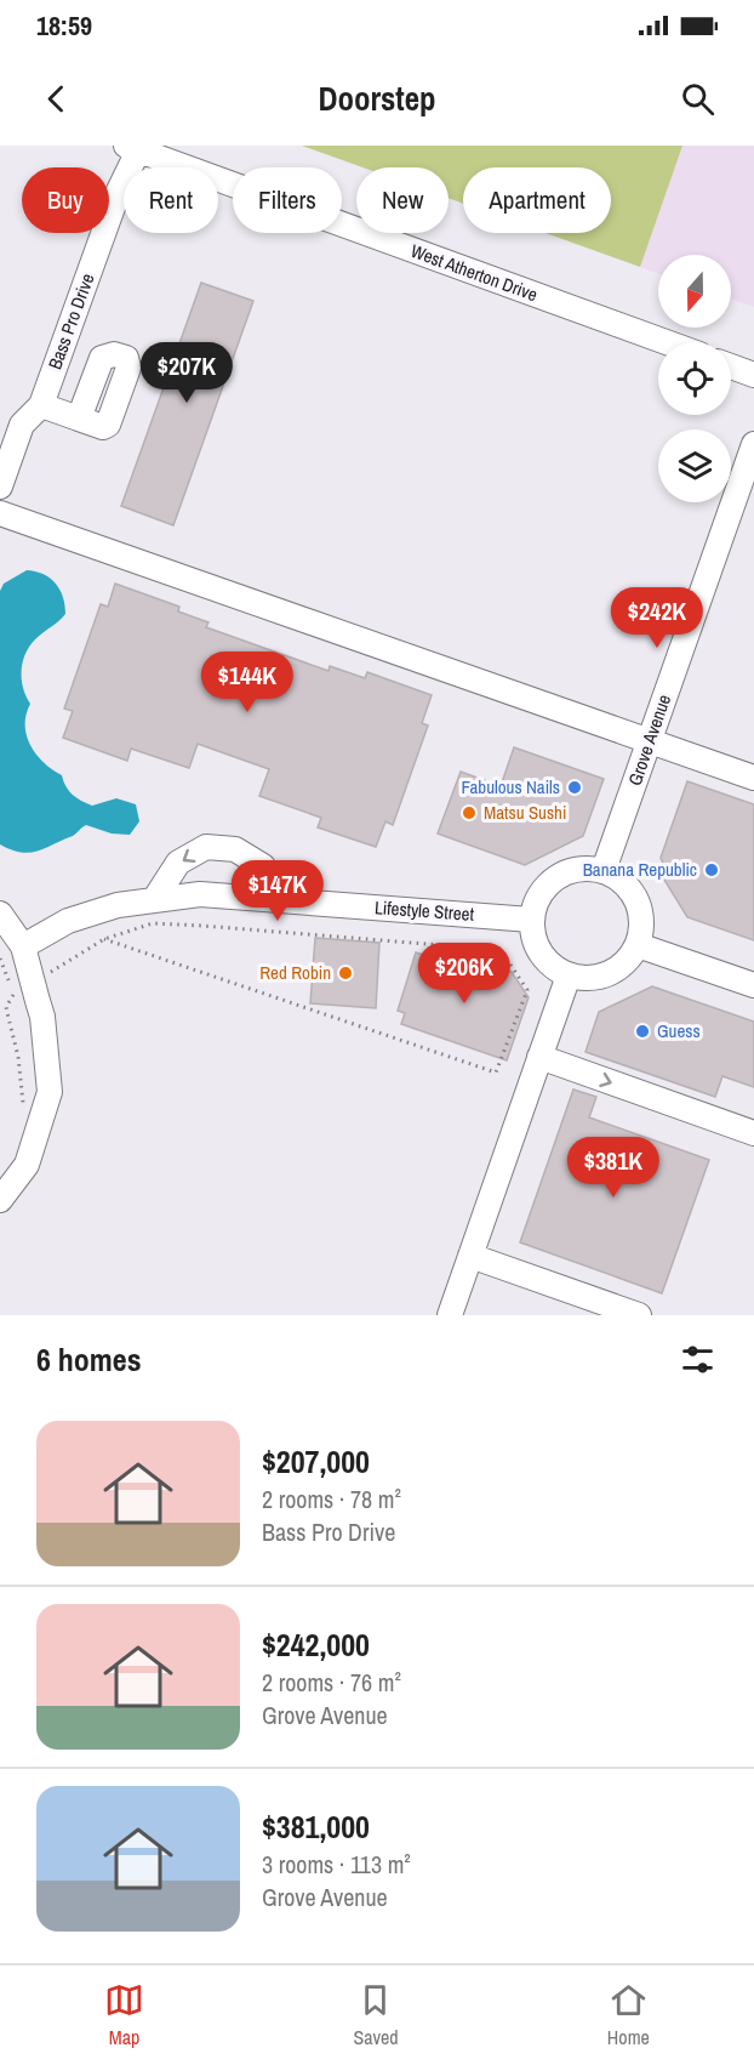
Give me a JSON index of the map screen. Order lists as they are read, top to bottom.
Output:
{
  "streets": {
    "street": [
      "West Atherton Drive",
      "Bass Pro Drive",
      "Grove Avenue",
      "Lifestyle Street"
    ]
  },
  "crossings": [
    ["West Atherton Drive", "Bass Pro Drive"],
    ["Grove Avenue", "Lifestyle Street"]
  ],
  "places": [
    "Fabulous Nails",
    "Matsu Sushi",
    "Banana Republic",
    "Red Robin",
    "Guess"
  ],
  "north": "bottom",
  "page": {
    "status": "18:59",
    "header": "Doorstep",
    "chip": [
      "Buy",
      "Rent",
      "Filters",
      "New",
      "Apartment"
    ],
    "price": [
      "$207K",
      "$242K",
      "$144K",
      "$147K",
      "$206K",
      "$381K"
    ],
    "heading": "6 homes",
    "list": [
      {
        "name": "$207,000",
        "note": "2 rooms · 78 m² · Bass Pro Drive"
      },
      {
        "name": "$242,000",
        "note": "2 rooms · 76 m² · Grove Avenue"
      },
      {
        "name": "$381,000",
        "note": "3 rooms · 113 m² · Grove Avenue"
      }
    ],
    "tabs": ["Map", "Saved", "Home"]
  }
}
